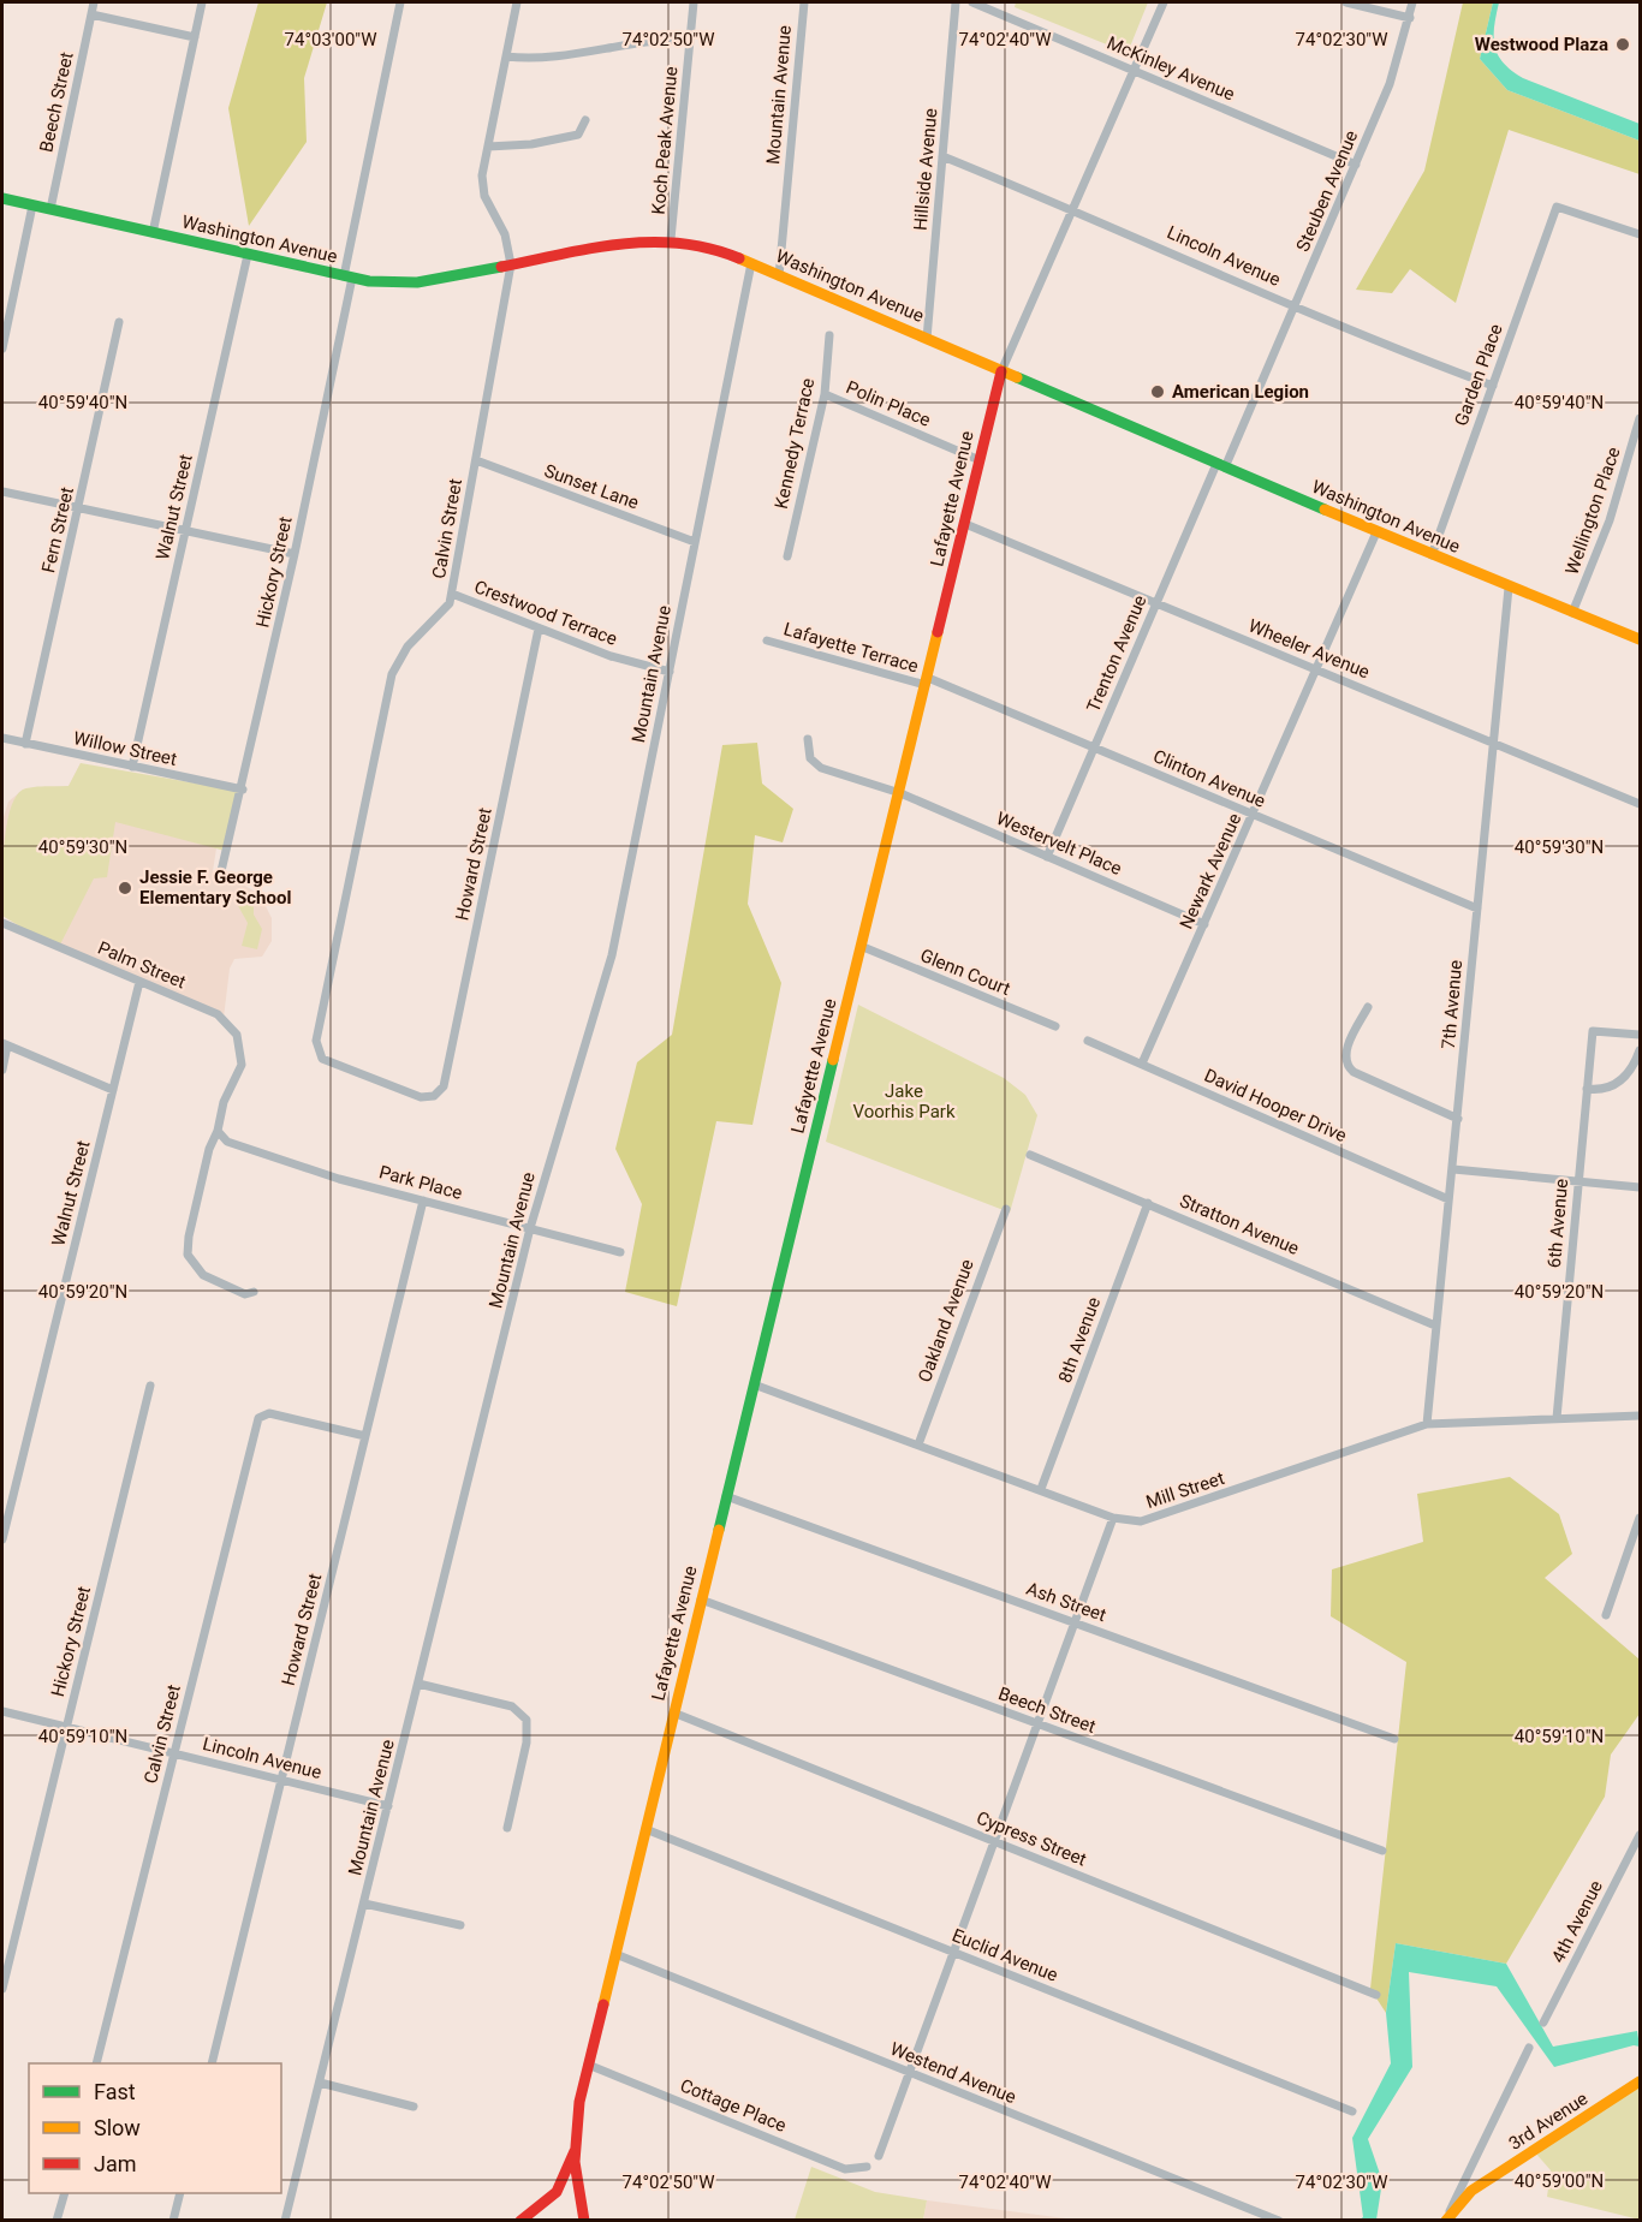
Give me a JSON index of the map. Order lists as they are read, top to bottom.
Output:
{
  "streets": {
    "main road": ["Washington Avenue", "Lafayette Avenue", "3rd Avenue"],
    "street": [
      "McKinley Avenue",
      "Mountain Avenue",
      "Beech Street",
      "Koch Peak Avenue",
      "Hillside Avenue",
      "Steuben Avenue",
      "Lincoln Avenue",
      "Garden Place",
      "Polin Place",
      "Kennedy Terrace",
      "Sunset Lane",
      "Walnut Street",
      "Wellington Place",
      "Calvin Street",
      "Fern Street",
      "Hickory Street",
      "Crestwood Terrace",
      "Lafayette Terrace",
      "Wheeler Avenue",
      "Trenton Avenue",
      "Willow Street",
      "Clinton Avenue",
      "Westervelt Place",
      "Howard Street",
      "Newark Avenue",
      "Palm Street",
      "Glenn Court",
      "7th Avenue",
      "David Hooper Drive",
      "Park Place",
      "6th Avenue",
      "Stratton Avenue",
      "Oakland Avenue",
      "8th Avenue",
      "Mill Street",
      "Ash Street",
      "Cypress Street",
      "4th Avenue",
      "Euclid Avenue",
      "Westend Avenue",
      "Cottage Place"
    ]
  },
  "crossings": [
    ["McKinley Avenue", "Steuben Avenue"],
    ["McKinley Avenue", "Lafayette Avenue"],
    ["Mountain Avenue", "Washington Avenue"],
    ["Mountain Avenue", "Lincoln Avenue"],
    ["Mountain Avenue", "Sunset Lane"],
    ["Mountain Avenue", "Crestwood Terrace"],
    ["Mountain Avenue", "Park Place"],
    ["Beech Street", "Washington Avenue"],
    ["Beech Street", "Lafayette Avenue"],
    ["Koch Peak Avenue", "Washington Avenue"],
    ["Hillside Avenue", "Washington Avenue"],
    ["Hillside Avenue", "Lincoln Avenue"],
    ["Steuben Avenue", "Washington Avenue"],
    ["Steuben Avenue", "Lincoln Avenue"],
    ["Steuben Avenue", "Trenton Avenue"],
    ["Washington Avenue", "Garden Place"],
    ["Washington Avenue", "Lafayette Avenue"],
    ["Washington Avenue", "Walnut Street"],
    ["Washington Avenue", "Wellington Place"],
    ["Washington Avenue", "Calvin Street"],
    ["Washington Avenue", "Hickory Street"],
    ["Washington Avenue", "Trenton Avenue"],
    ["Washington Avenue", "Newark Avenue"],
    ["Washington Avenue", "7th Avenue"],
    ["Lincoln Avenue", "Garden Place"],
    ["Lincoln Avenue", "Lafayette Avenue"],
    ["Lincoln Avenue", "Calvin Street"],
    ["Lincoln Avenue", "Hickory Street"],
    ["Lincoln Avenue", "Howard Street"],
    ["Polin Place", "Kennedy Terrace"],
    ["Polin Place", "Lafayette Avenue"],
    ["Sunset Lane", "Calvin Street"],
    ["Lafayette Avenue", "Lafayette Terrace"],
    ["Lafayette Avenue", "Wheeler Avenue"],
    ["Lafayette Avenue", "Clinton Avenue"],
    ["Lafayette Avenue", "Westervelt Place"],
    ["Lafayette Avenue", "Glenn Court"],
    ["Lafayette Avenue", "Mill Street"],
    ["Lafayette Avenue", "Ash Street"],
    ["Lafayette Avenue", "Cypress Street"],
    ["Lafayette Avenue", "Euclid Avenue"],
    ["Lafayette Avenue", "Westend Avenue"],
    ["Lafayette Avenue", "Cottage Place"],
    ["Walnut Street", "Willow Street"],
    ["Walnut Street", "Palm Street"],
    ["Calvin Street", "Crestwood Terrace"],
    ["Calvin Street", "Howard Street"],
    ["Fern Street", "Willow Street"],
    ["Hickory Street", "Willow Street"],
    ["Crestwood Terrace", "Howard Street"],
    ["Lafayette Terrace", "Clinton Avenue"],
    ["Wheeler Avenue", "Trenton Avenue"],
    ["Wheeler Avenue", "Newark Avenue"],
    ["Wheeler Avenue", "7th Avenue"],
    ["Trenton Avenue", "Clinton Avenue"],
    ["Trenton Avenue", "Westervelt Place"],
    ["Clinton Avenue", "Newark Avenue"],
    ["Clinton Avenue", "7th Avenue"],
    ["Westervelt Place", "Newark Avenue"],
    ["Howard Street", "Park Place"],
    ["Newark Avenue", "David Hooper Drive"],
    ["Palm Street", "Park Place"],
    ["7th Avenue", "David Hooper Drive"],
    ["7th Avenue", "Stratton Avenue"],
    ["7th Avenue", "Mill Street"],
    ["6th Avenue", "Mill Street"],
    ["Stratton Avenue", "8th Avenue"],
    ["Oakland Avenue", "Mill Street"],
    ["8th Avenue", "Mill Street"]
  ],
  "parks": ["Jake Voorhis Park"],
  "places": ["Westwood Plaza", "American Legion", "Jessie F. George Elementary School"],
  "legend": ["Fast", "Slow", "Jam"],
  "coordinates": [
    "74°03'00\"W",
    "74°02'50\"W",
    "74°02'40\"W",
    "74°02'30\"W",
    "40°59'40\"N",
    "40°59'30\"N",
    "40°59'20\"N",
    "40°59'10\"N",
    "40°59'00\"N"
  ]
}
